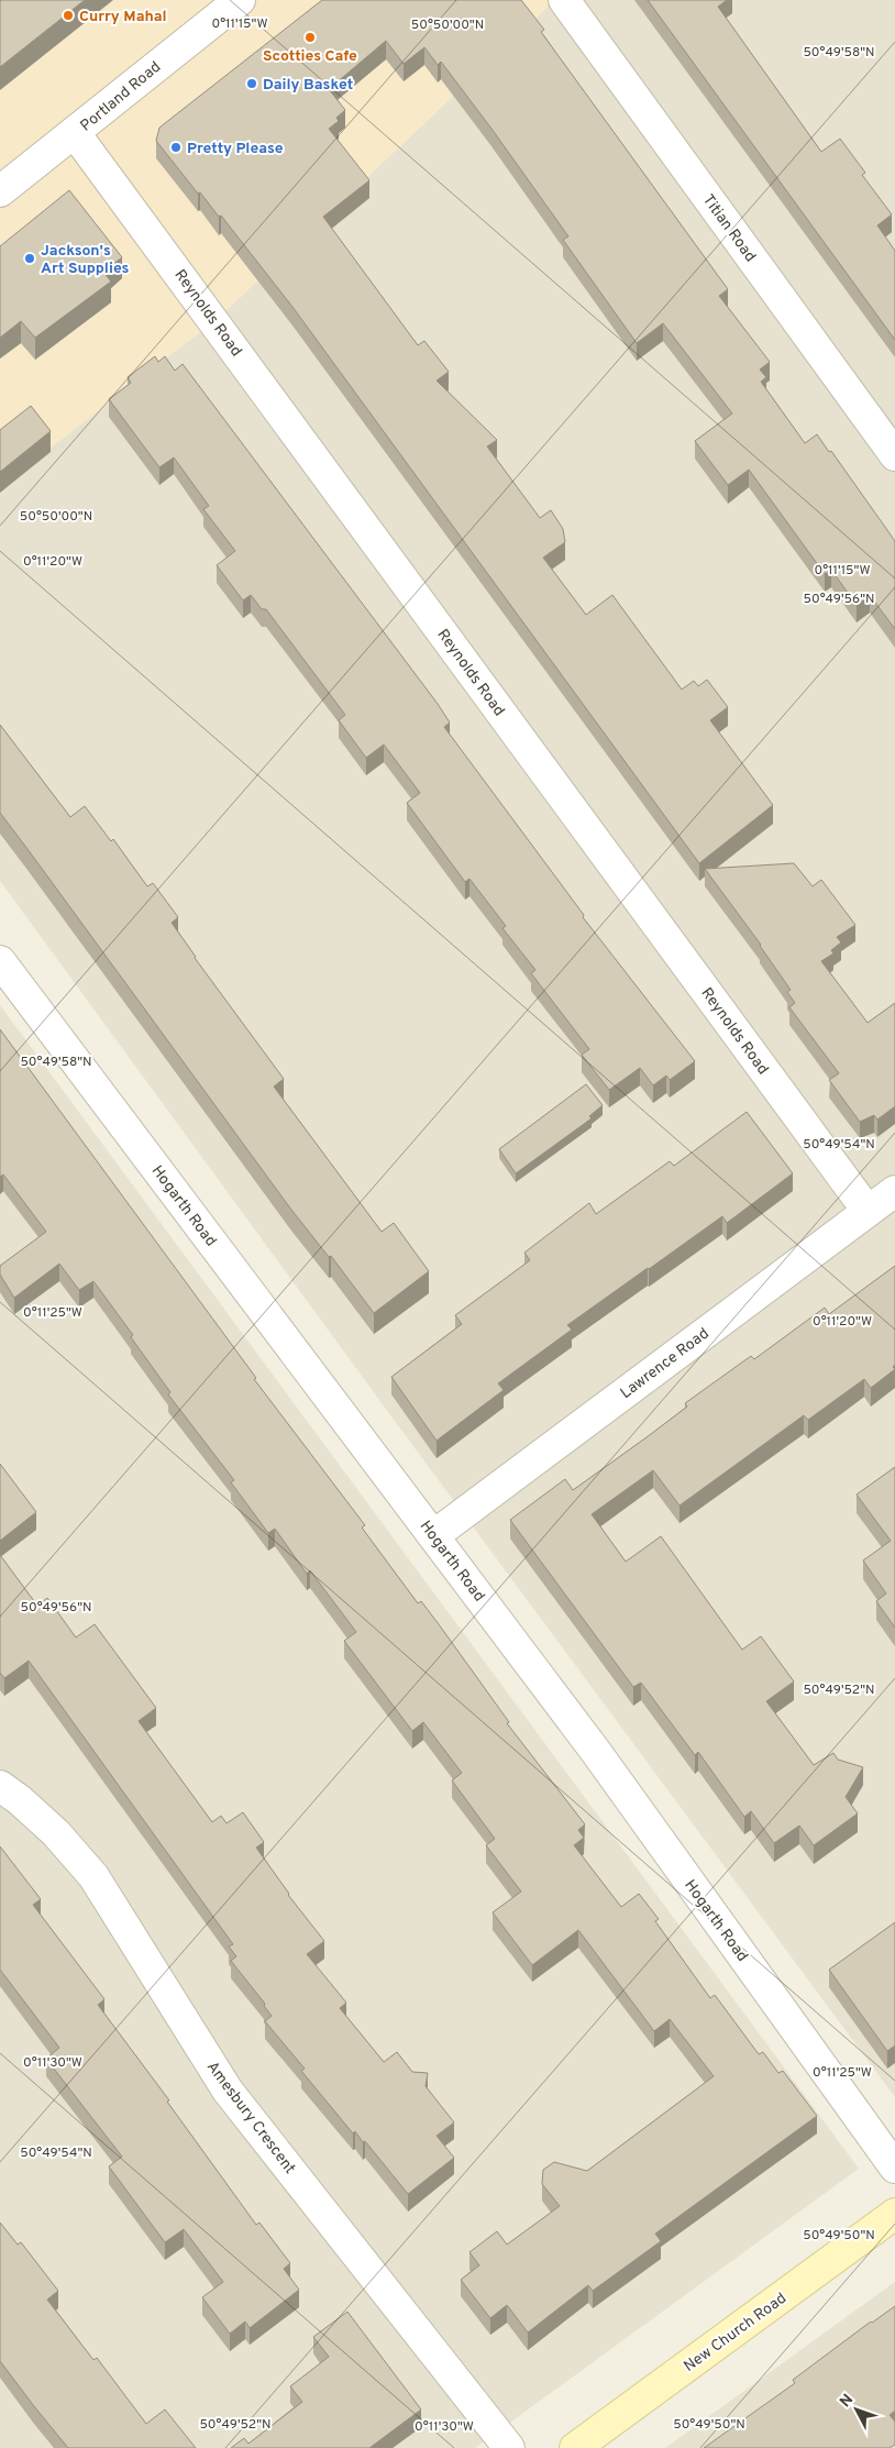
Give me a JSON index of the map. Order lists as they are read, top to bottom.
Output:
{
  "streets": {
    "main road": ["New Church Road"],
    "street": [
      "Portland Road",
      "Titian Road",
      "Reynolds Road",
      "Hogarth Road",
      "Lawrence Road",
      "Amesbury Crescent"
    ]
  },
  "crossings": [
    ["Portland Road", "Reynolds Road"],
    ["Reynolds Road", "Lawrence Road"],
    ["Hogarth Road", "Lawrence Road"]
  ],
  "places": [
    "Curry Mahal",
    "Scotties Cafe",
    "Daily Basket",
    "Pretty Please",
    "Jackson's Art Supplies"
  ],
  "north": "top left",
  "coordinates": [
    "0°11'15\"W",
    "50°50'00\"N",
    "50°49'58\"N",
    "0°11'20\"W",
    "50°49'56\"N",
    "50°49'54\"N",
    "0°11'25\"W",
    "50°49'52\"N",
    "0°11'30\"W",
    "50°49'50\"N"
  ]
}
